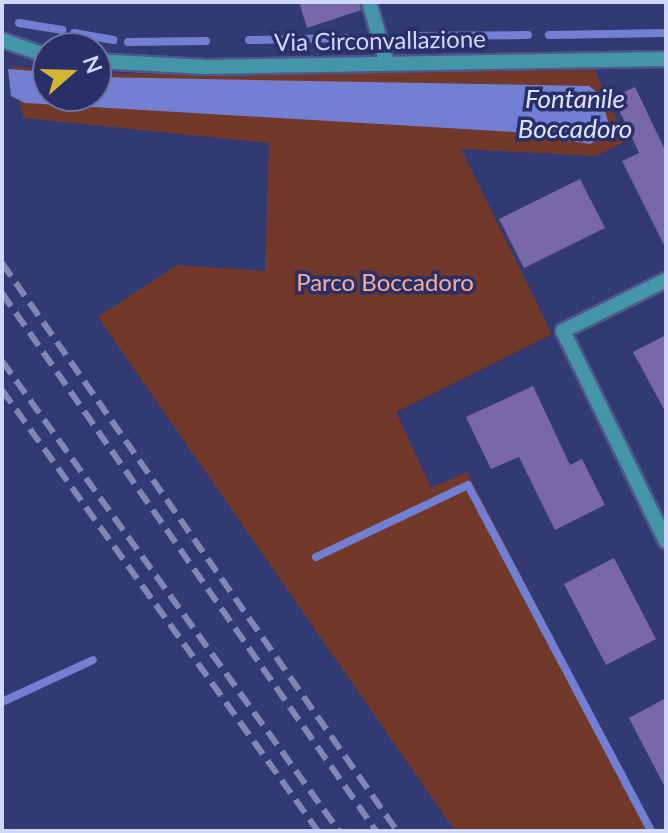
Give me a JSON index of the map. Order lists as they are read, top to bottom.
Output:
{
  "streets": {
    "street": ["Via Circonvallazione"]
  },
  "water": ["Fontanile Boccadoro"],
  "parks": ["Parco Boccadoro"],
  "north": "right"
}
